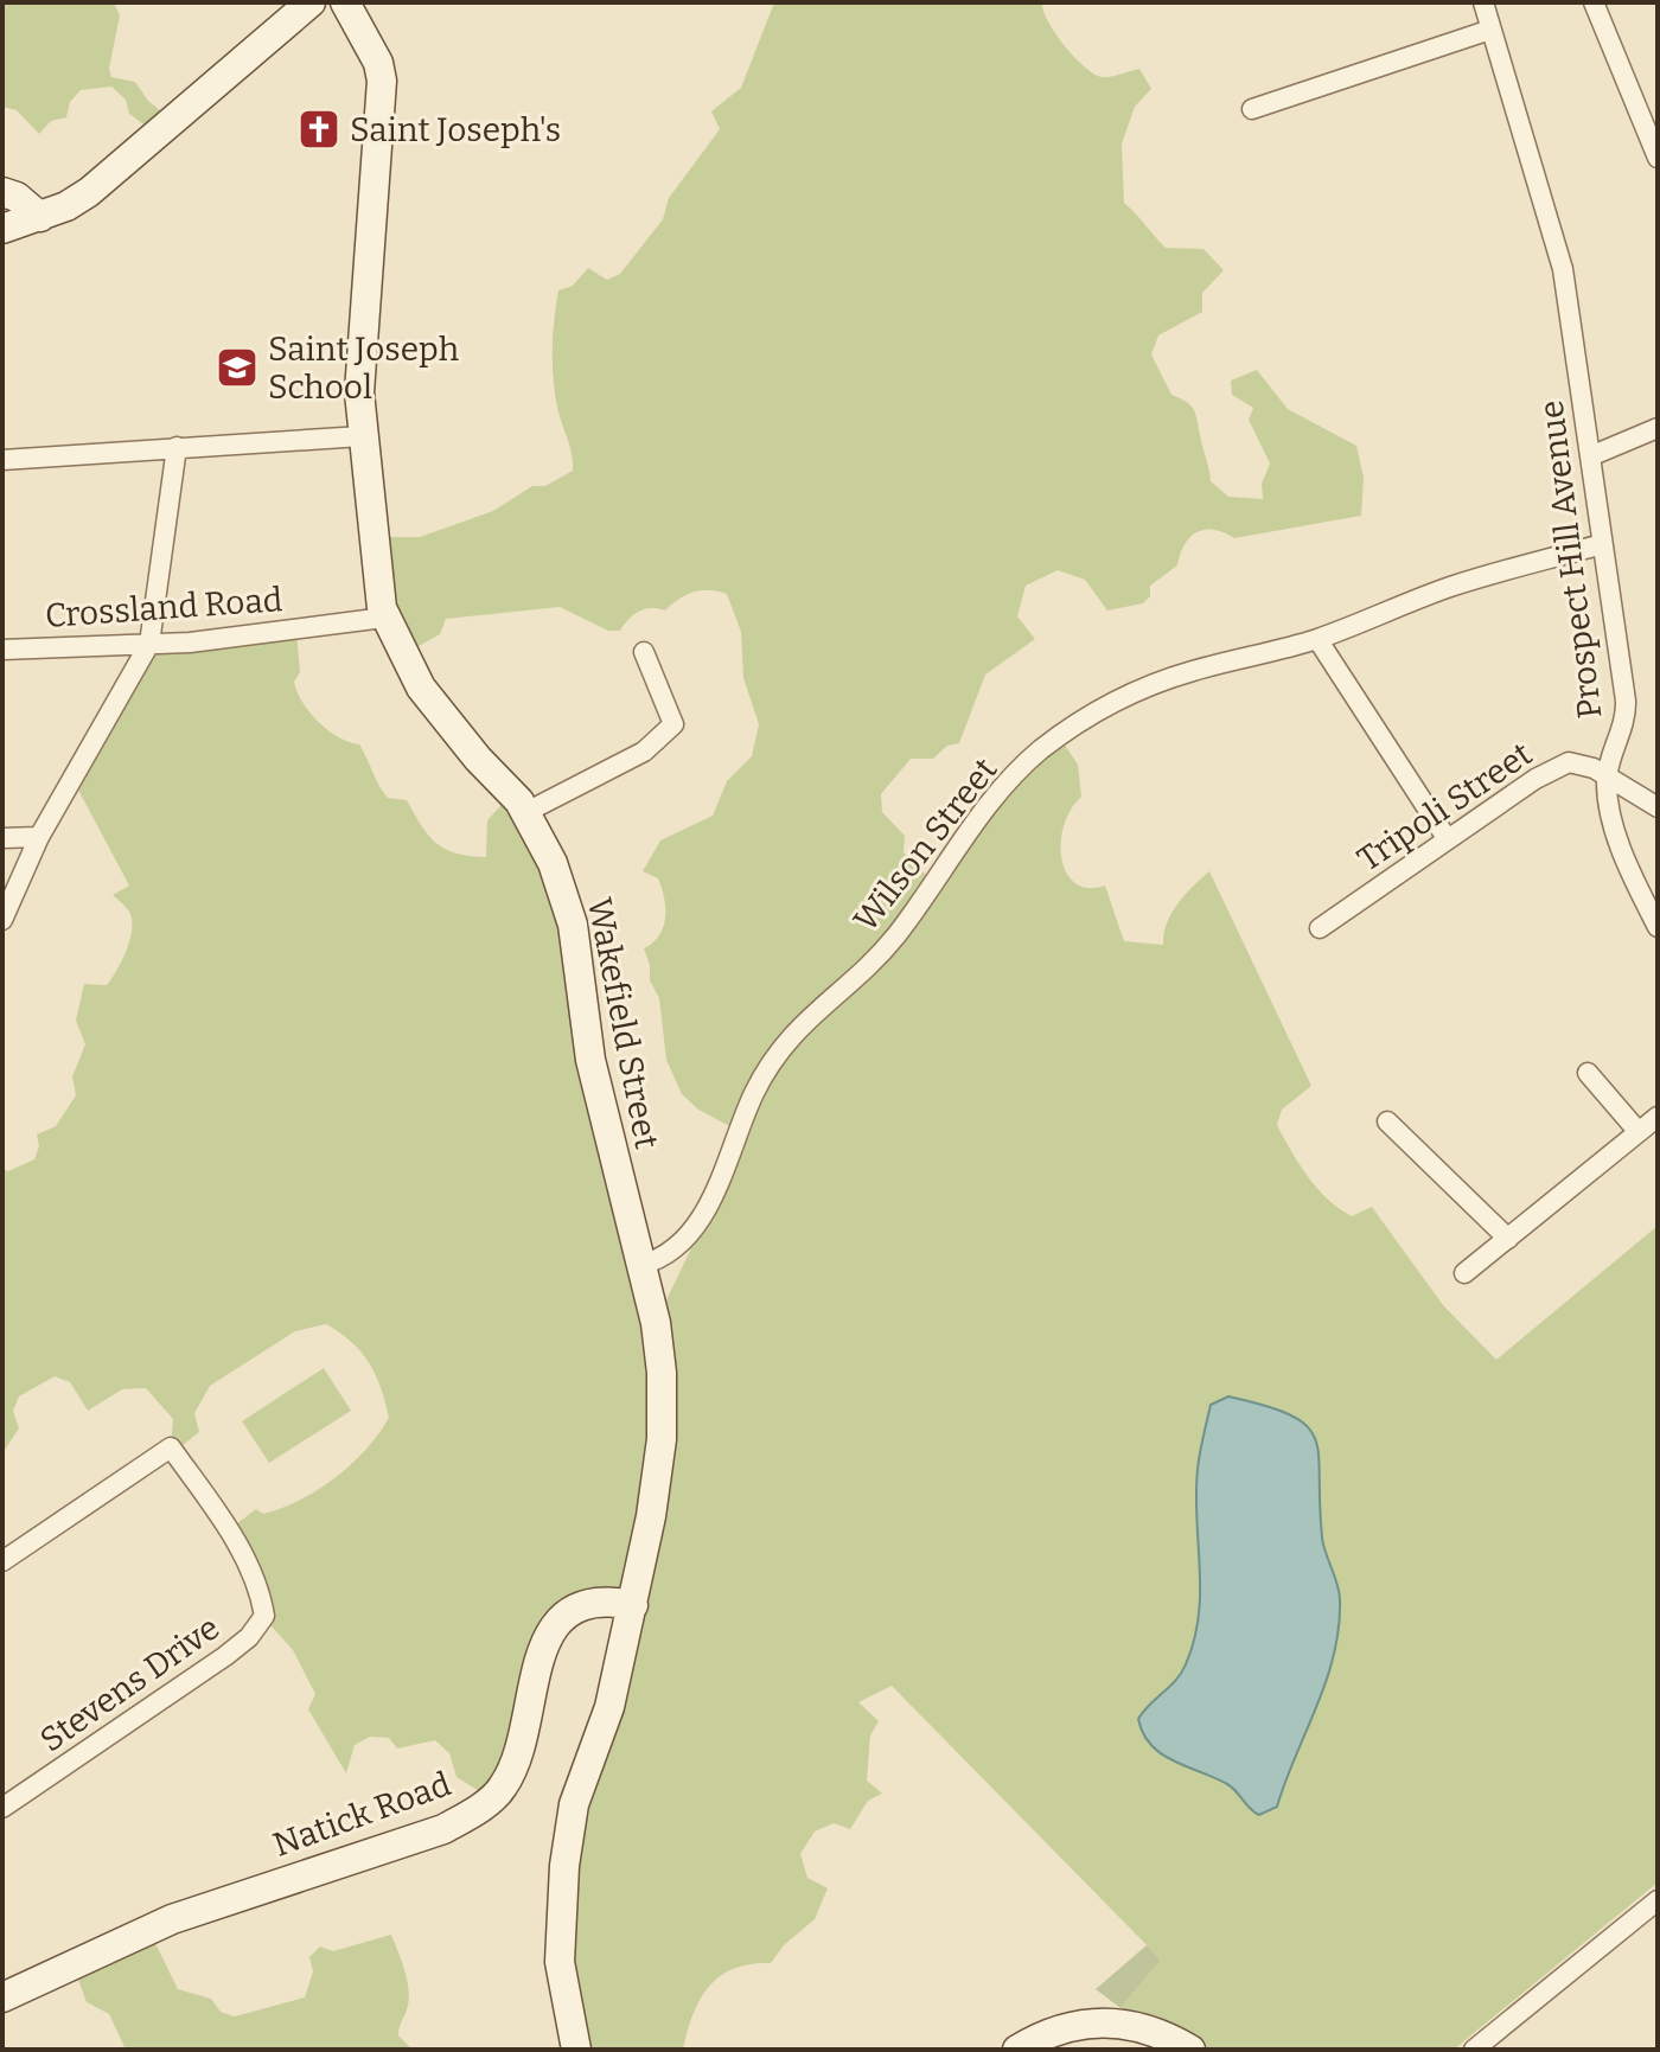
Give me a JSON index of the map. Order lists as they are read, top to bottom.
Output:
{
  "streets": {
    "street": [
      "Prospect Hill Avenue",
      "Crossland Road",
      "Tripoli Street",
      "Wilson Street",
      "Wakefield Street",
      "Stevens Drive",
      "Natick Road"
    ]
  },
  "crossings": [
    ["Prospect Hill Avenue", "Tripoli Street"],
    ["Prospect Hill Avenue", "Wilson Street"],
    ["Crossland Road", "Wakefield Street"],
    ["Wilson Street", "Wakefield Street"],
    ["Wakefield Street", "Natick Road"]
  ],
  "places": {
    "church": ["Saint Joseph's"],
    "school or university": ["Saint Joseph School"]
  }
}
